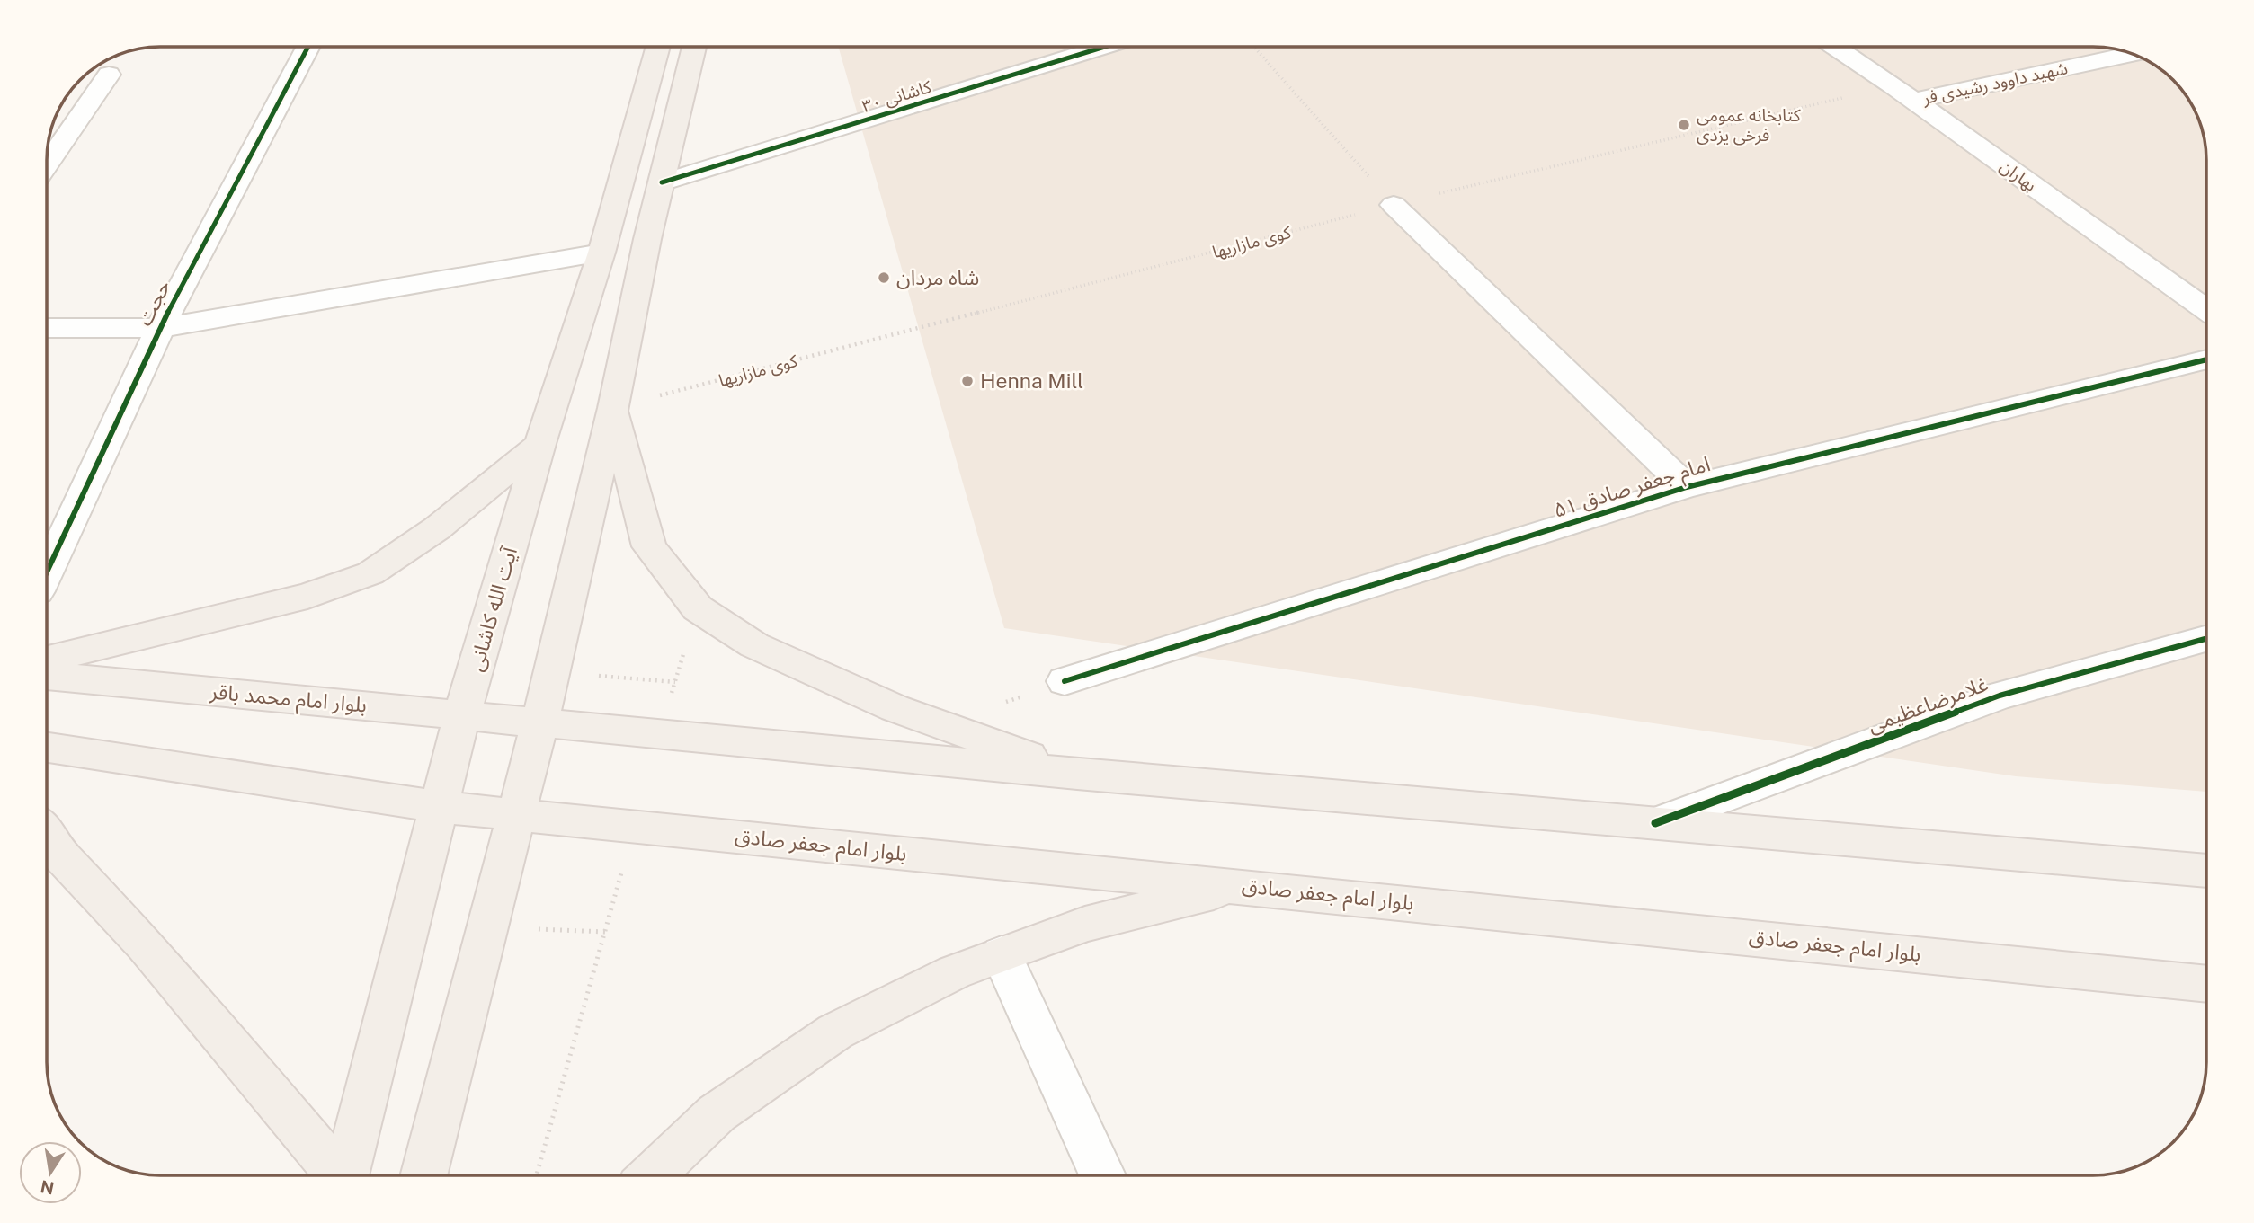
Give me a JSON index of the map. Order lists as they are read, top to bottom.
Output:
{
  "streets": {
    "main road": ["آیت الله کاشانی", "بلوار امام محمد باقر", "بلوار امام جعفر صادق"],
    "street": [
      "شهید داوود رشیدی فر",
      "کاشانی ۳۰",
      "بهاران",
      "حجت",
      "امام جعفر صادق ۵۱",
      "غلامرضاعظیمی"
    ],
    "path": ["کوی مازاریها"]
  },
  "crossings": [
    ["شهید داوود رشیدی فر", "بهاران"],
    ["شهید داوود رشیدی فر", "کوی مازاریها"],
    ["بهاران", "کوی مازاریها"],
    ["حجت", "آیت الله کاشانی"],
    ["آیت الله کاشانی", "بلوار امام محمد باقر"],
    ["آیت الله کاشانی", "بلوار امام جعفر صادق"]
  ],
  "places": ["کتابخانه عمومی فرخی یزدی", "شاه مردان", "Henna Mill"],
  "north": "bottom"
}
